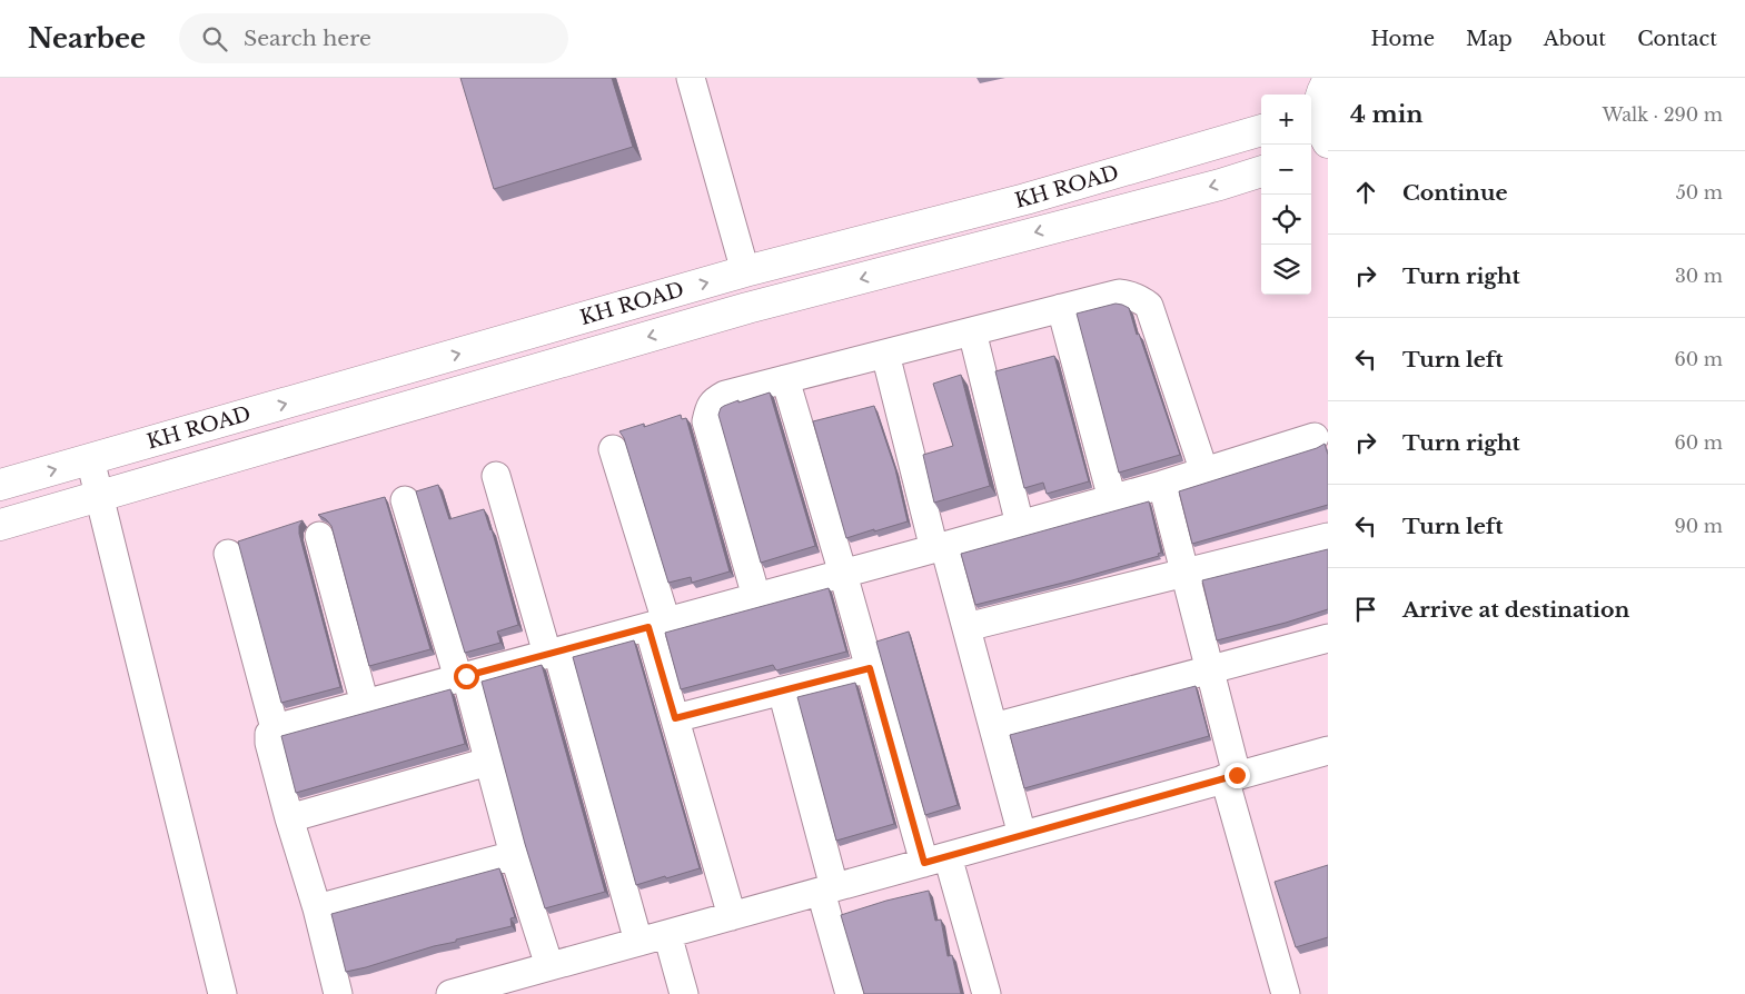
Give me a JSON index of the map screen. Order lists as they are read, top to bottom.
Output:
{
  "streets": {
    "main road": ["KH ROAD"]
  },
  "page": {
    "header": "Nearbee",
    "search": "Search here",
    "nav": [
      "Home",
      "Map",
      "About",
      "Contact"
    ],
    "heading": ["4 min", "Walk · 290 m"],
    "map_buttons": ["+", "−"],
    "list": [
      ["Continue", "50 m"],
      ["Turn right", "30 m"],
      ["Turn left", "60 m"],
      ["Turn right", "60 m"],
      ["Turn left", "90 m"],
      "Arrive at destination"
    ]
  }
}
